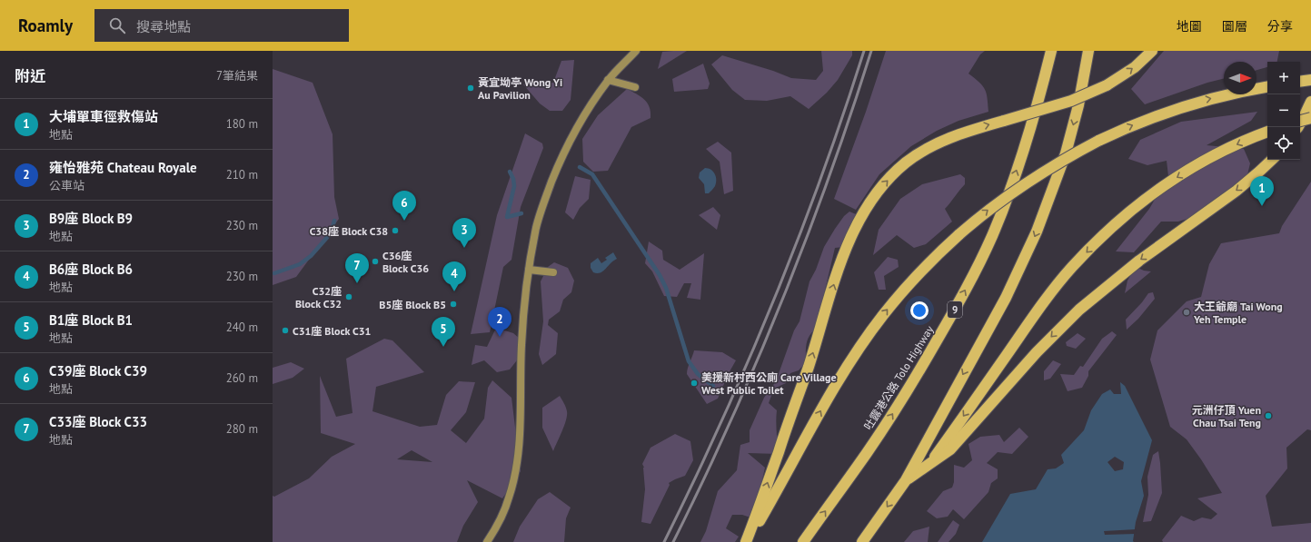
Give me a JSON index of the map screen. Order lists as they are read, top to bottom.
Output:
{
  "streets": {
    "highway": ["9", "吐露港公路 Tolo Highway"]
  },
  "places": [
    "黃宜坳亭 Wong Yi Au Pavilion",
    "C38座 Block C38",
    "C36座 Block C36",
    "C32座 Block C32",
    "B5座 Block B5",
    "大王爺廟 Tai Wong Yeh Temple",
    "C31座 Block C31",
    "美援新村西公廁 Care Village West Public Toilet",
    "元洲仔頂 Yuen Chau Tsai Teng"
  ],
  "north": "right",
  "page": {
    "header": "Roamly",
    "search": "搜尋地點",
    "nav": ["地圖", "圖層", "分享"],
    "heading": ["附近", "7筆結果"],
    "map_buttons": ["+", "−"],
    "list": [
      {
        "mark": "1",
        "name": "大埔單車徑救傷站",
        "note": "地點",
        "value": "180 m"
      },
      {
        "mark": "2",
        "name": "雍怡雅苑 Chateau Royale",
        "note": "公車站",
        "value": "210 m"
      },
      {
        "mark": "3",
        "name": "B9座 Block B9",
        "note": "地點",
        "value": "230 m"
      },
      {
        "mark": "4",
        "name": "B6座 Block B6",
        "note": "地點",
        "value": "230 m"
      },
      {
        "mark": "5",
        "name": "B1座 Block B1",
        "note": "地點",
        "value": "240 m"
      },
      {
        "mark": "6",
        "name": "C39座 Block C39",
        "note": "地點",
        "value": "260 m"
      },
      {
        "mark": "7",
        "name": "C33座 Block C33",
        "note": "地點",
        "value": "280 m"
      }
    ],
    "pins": [
      "1",
      "6",
      "3",
      "7",
      "4",
      "2",
      "5"
    ]
  }
}
